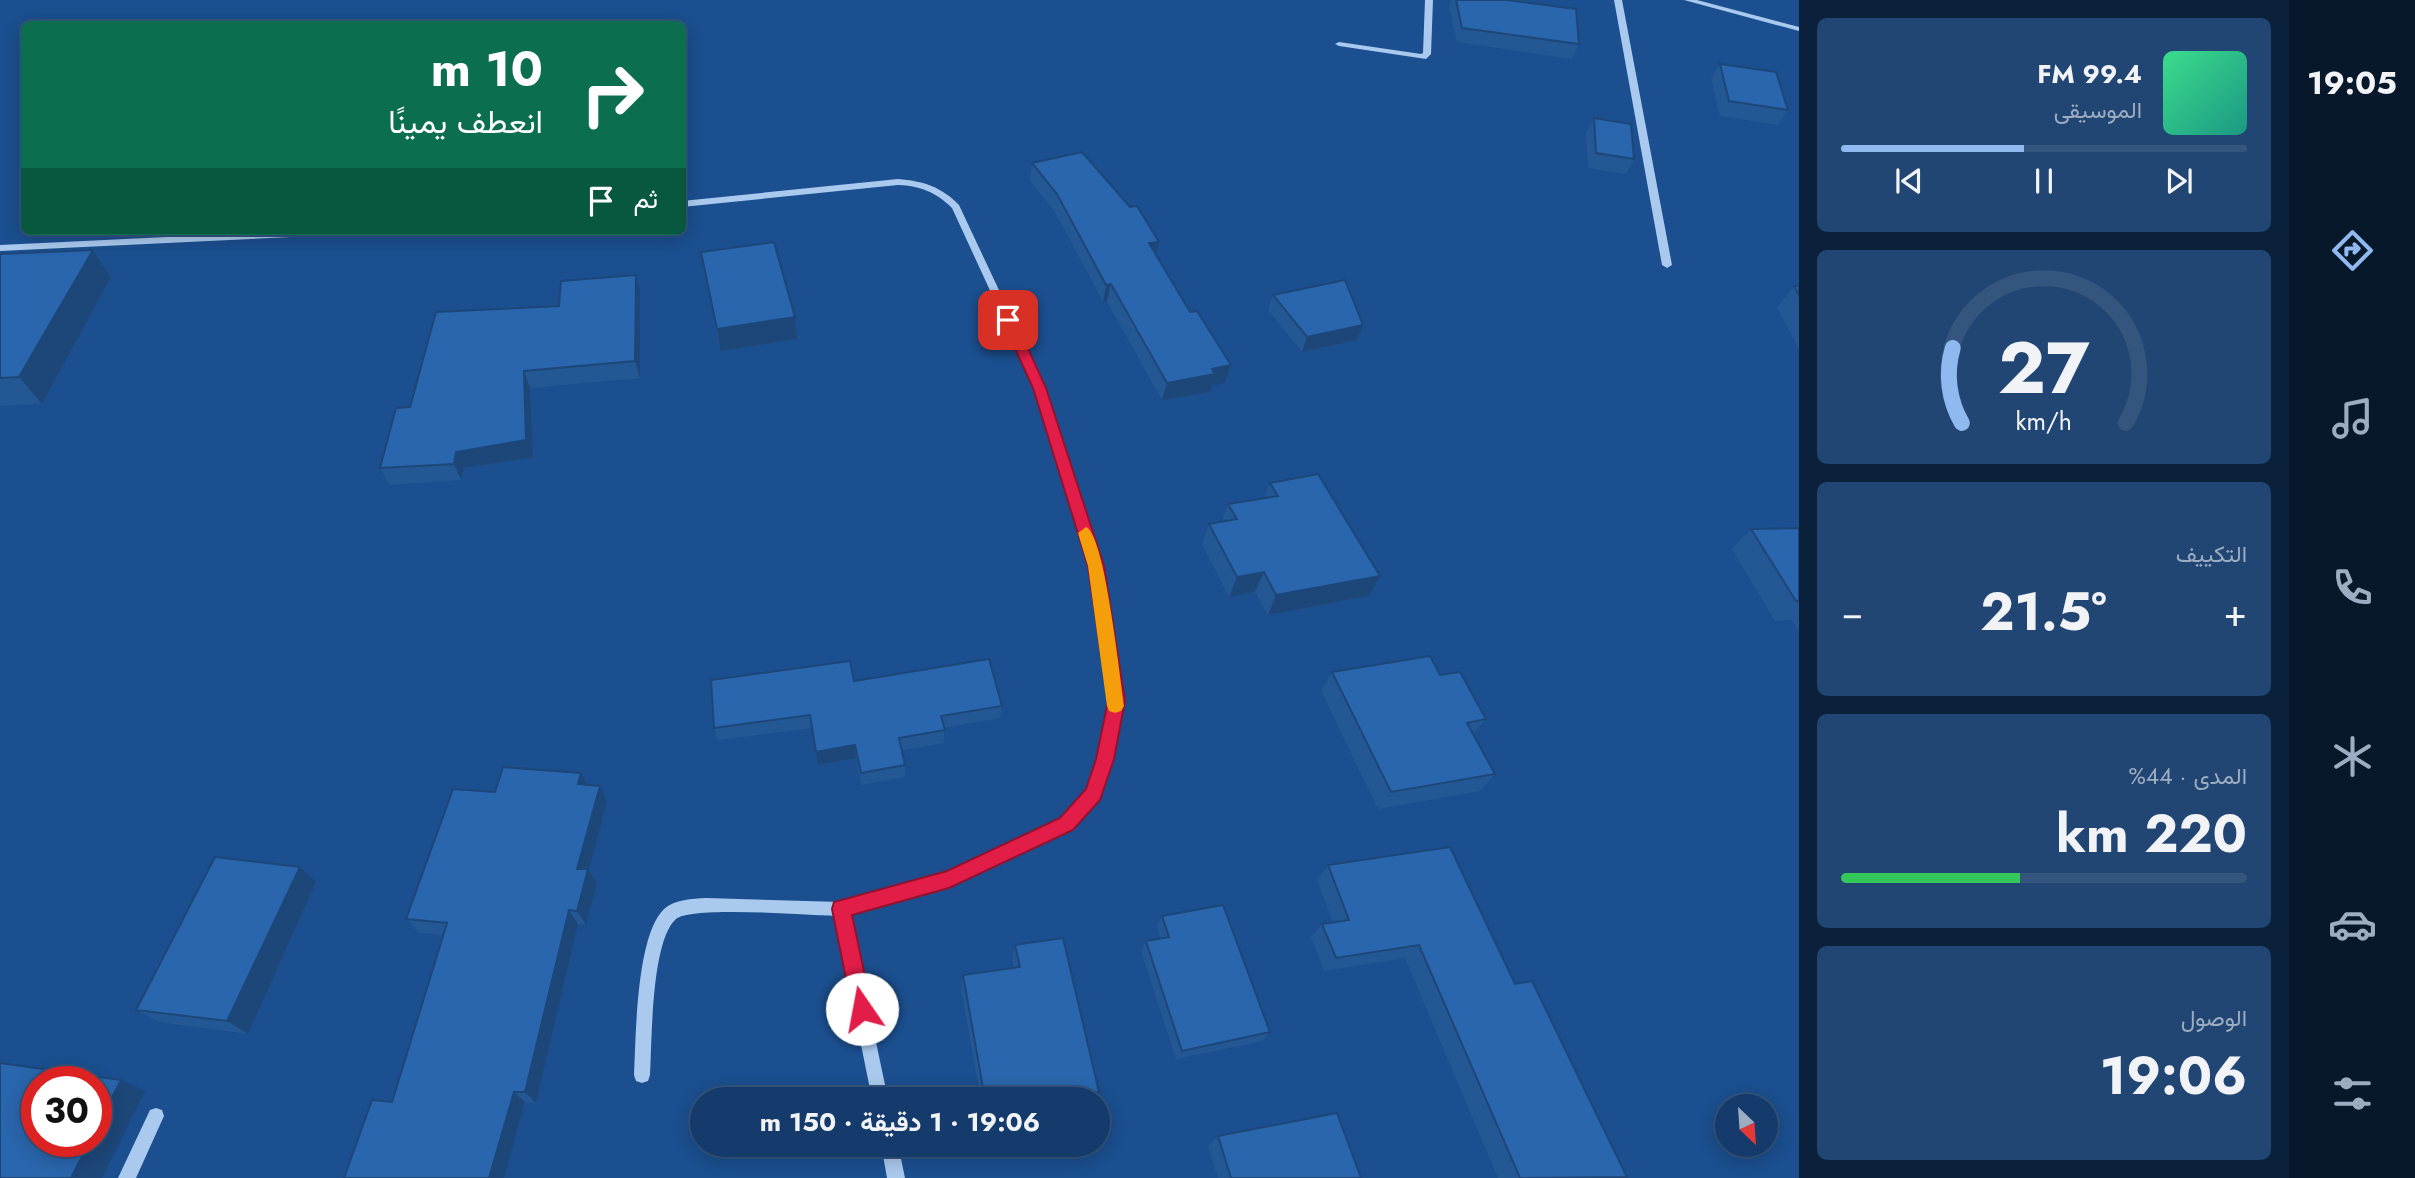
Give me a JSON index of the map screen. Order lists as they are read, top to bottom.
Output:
{
  "north": "bottom right",
  "page": {
    "tabs": "19:05",
    "turn": ["10 m", "انعطف يمينًا"],
    "song": ["99.4 FM", "الموسيقى"],
    "then": "ثم",
    "tile": [
      "التكييف",
      ["المدى · 44%", "220 km"],
      ["الوصول", "19:06"]
    ],
    "heat": ["−", "21.5°", "+"],
    "limit": "30",
    "trip": "19:06 · 1 دقيقة · 150 m",
    "gauge": ["27", "km/h"]
  }
}
